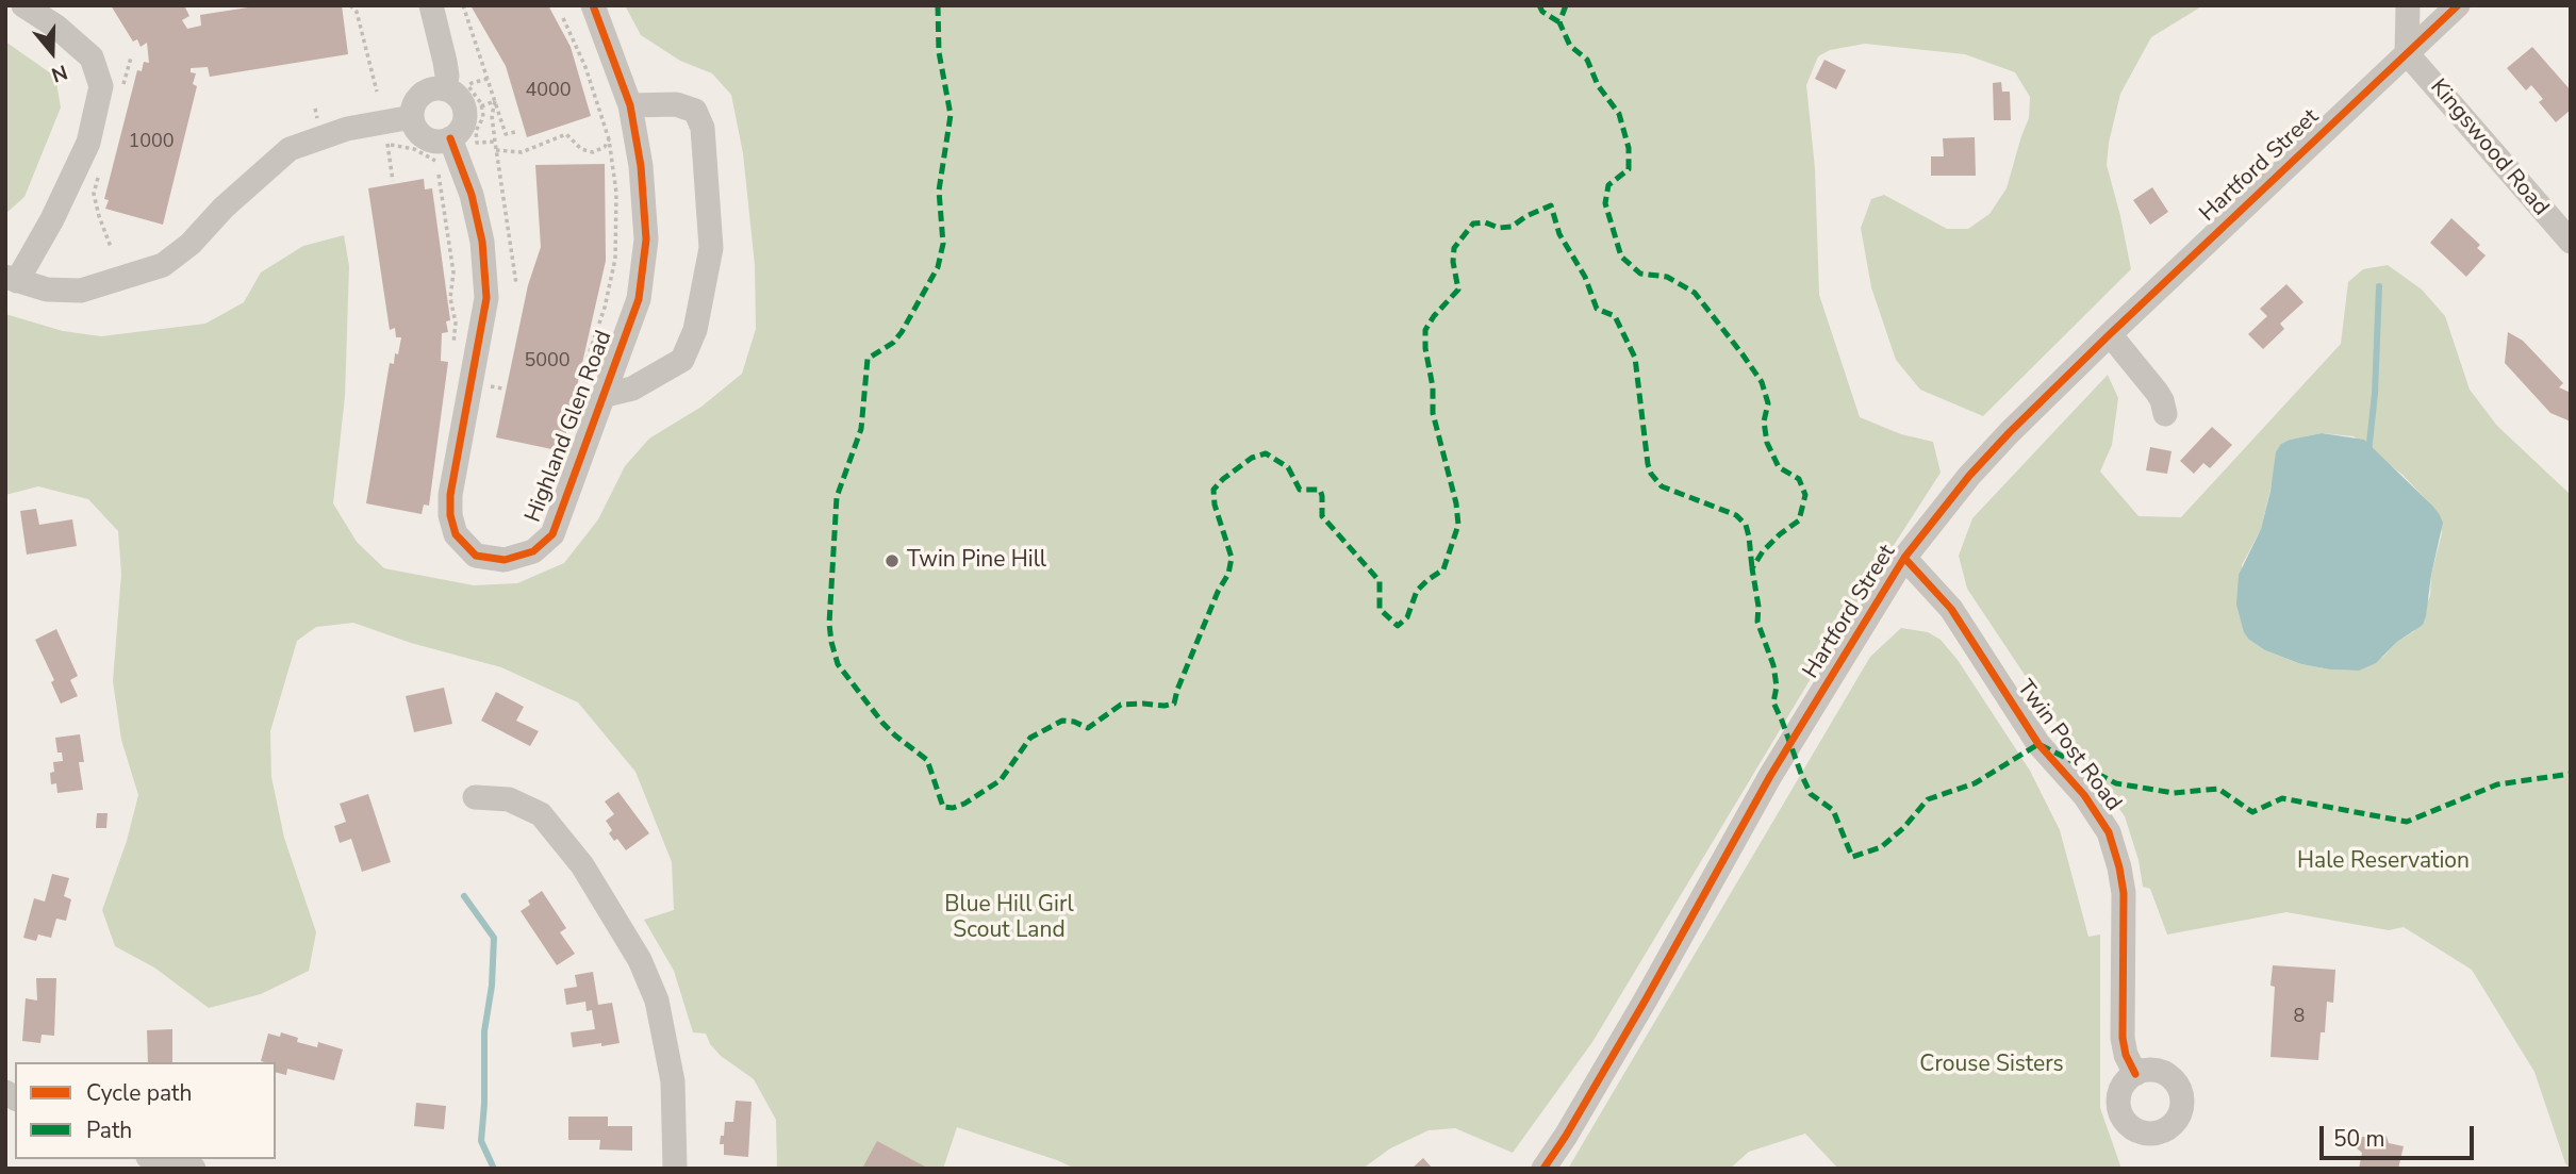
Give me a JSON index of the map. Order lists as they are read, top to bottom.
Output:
{
  "streets": {
    "street": [
      "Kingswood Road",
      "Hartford Street",
      "Highland Glen Road",
      "Twin Post Road"
    ]
  },
  "crossings": [
    ["Kingswood Road", "Hartford Street"],
    ["Hartford Street", "Twin Post Road"]
  ],
  "parks": ["Hale Reservation", "Blue Hill Girl Scout Land", "Crouse Sisters"],
  "places": ["Twin Pine Hill"],
  "house_numbers": [
    "4000",
    "1000",
    "5000",
    "8"
  ],
  "legend": ["Cycle path", "Path"],
  "scale_bar": "50 m",
  "north": "bottom"
}
